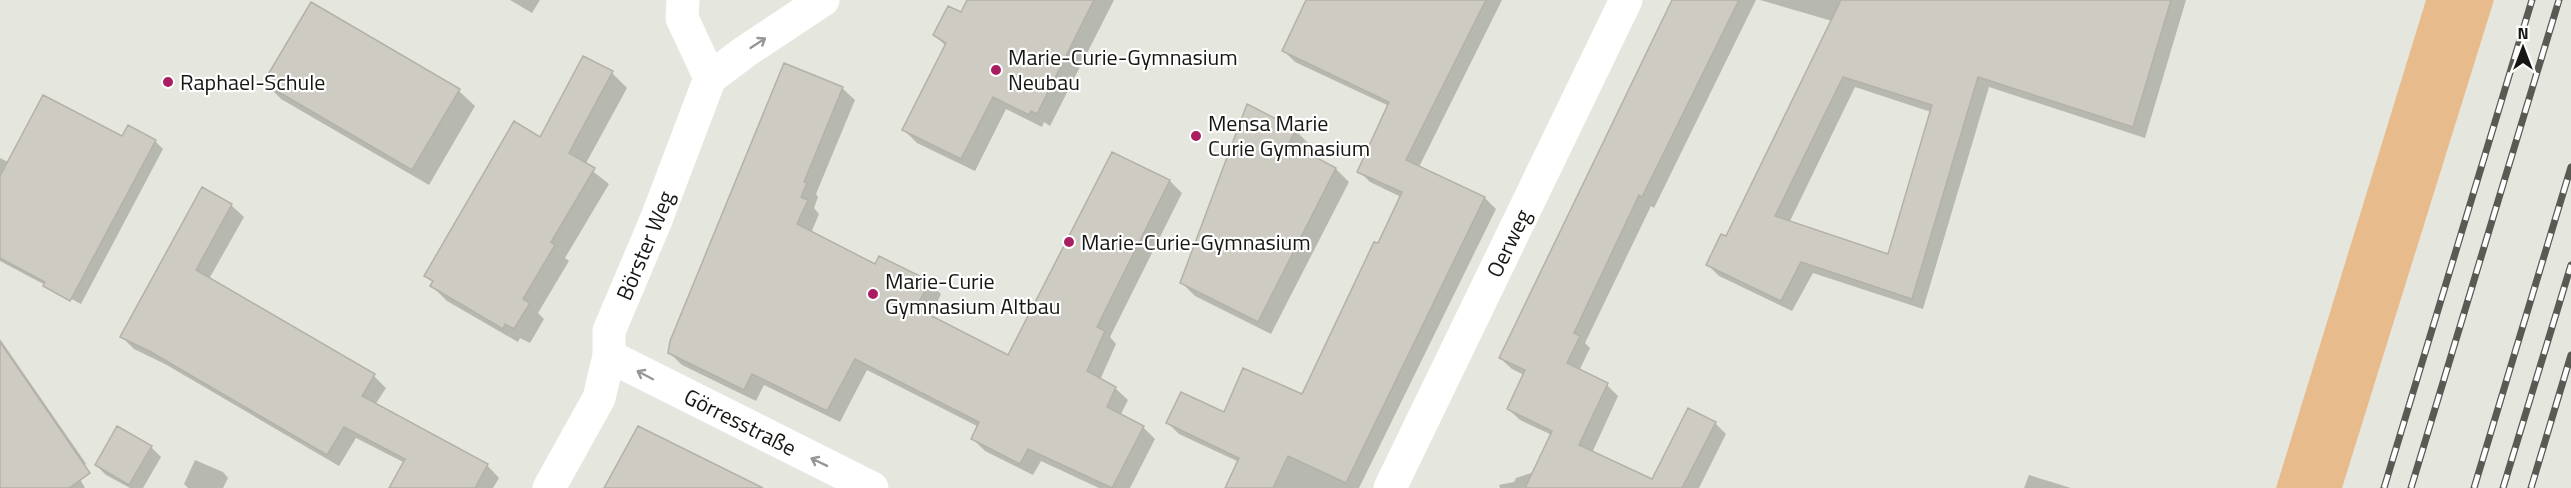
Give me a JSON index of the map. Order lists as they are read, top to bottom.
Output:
{
  "streets": {
    "street": ["Oerweg", "Börster Weg", "Görresstraße"]
  },
  "crossings": [
    ["Börster Weg", "Görresstraße"]
  ],
  "one_way": ["Görresstraße"],
  "places": [
    "Marie-Curie-Gymnasium Neubau",
    "Raphael-Schule",
    "Mensa Marie Curie Gymnasium",
    "Marie-Curie-Gymnasium",
    "Marie-Curie Gymnasium Altbau"
  ],
  "north": "top"
}
